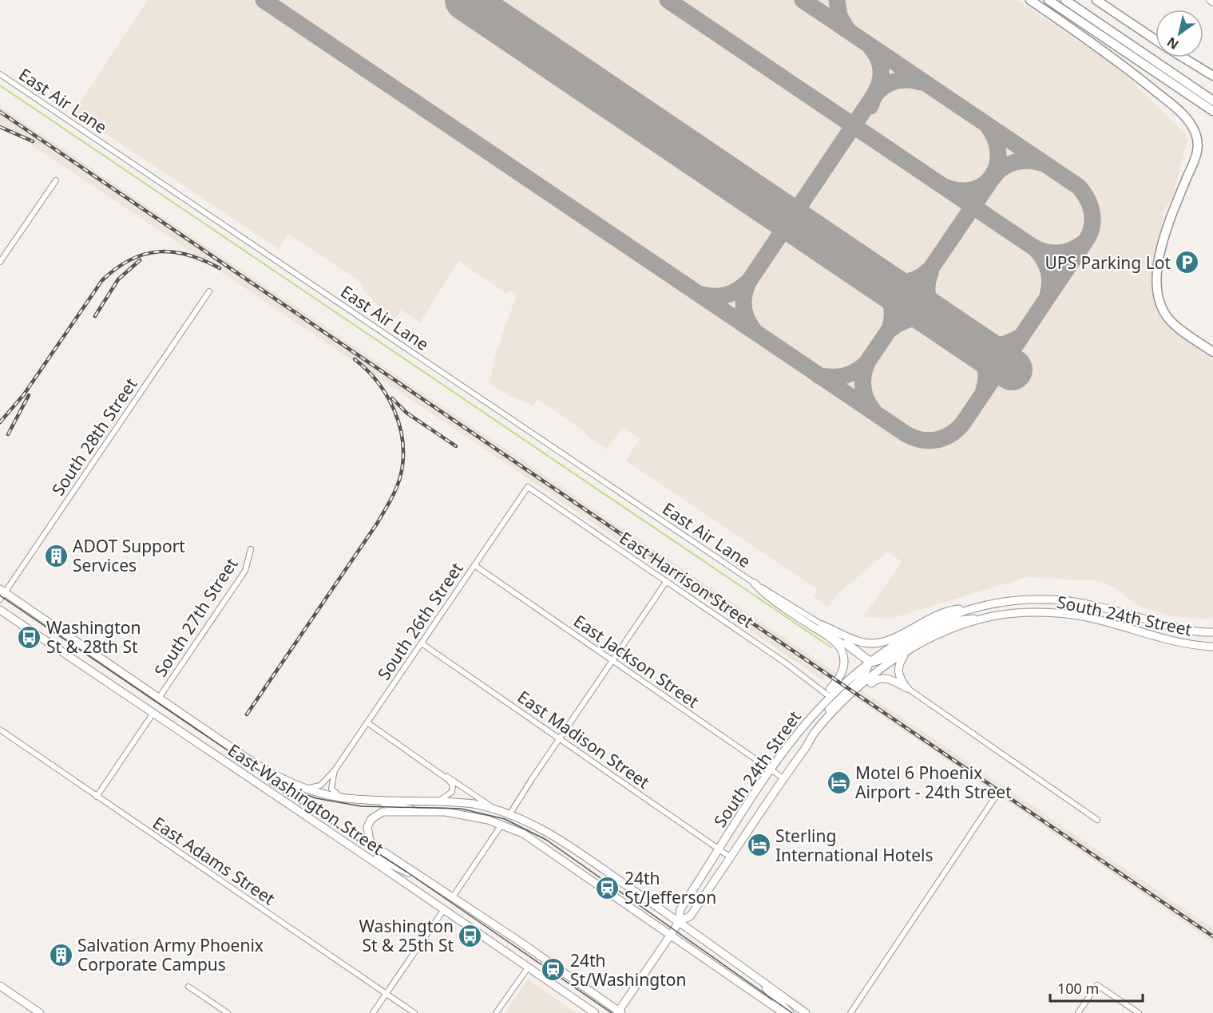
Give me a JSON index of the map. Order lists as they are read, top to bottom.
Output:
{
  "streets": {
    "main road": ["South 24th Street", "East Washington Street"],
    "street": [
      "East Air Lane",
      "South 28th Street",
      "East Harrison Street",
      "South 27th Street",
      "South 26th Street",
      "East Jackson Street",
      "East Madison Street",
      "East Adams Street"
    ]
  },
  "crossings": [
    ["East Air Lane", "South 24th Street"],
    ["South 28th Street", "East Washington Street"],
    ["East Harrison Street", "South 24th Street"],
    ["East Harrison Street", "South 26th Street"],
    ["South 24th Street", "East Jackson Street"],
    ["South 24th Street", "East Madison Street"],
    ["South 24th Street", "East Washington Street"],
    ["South 27th Street", "East Washington Street"],
    ["South 26th Street", "East Jackson Street"],
    ["South 26th Street", "East Madison Street"],
    ["South 26th Street", "East Washington Street"]
  ],
  "places": {
    "parking": ["UPS Parking Lot"],
    "building": ["ADOT Support Services", "Salvation Army Phoenix Corporate Campus"],
    "bus stop": ["Washington St & 28th St", "Washington St & 25th St"],
    "hotel": ["Motel 6 Phoenix Airport - 24th Street", "Sterling International Hotels"],
    "station": ["24th St/Jefferson", "24th St/Washington"]
  },
  "scale_bar": "100 m",
  "north": "bottom left"
}
